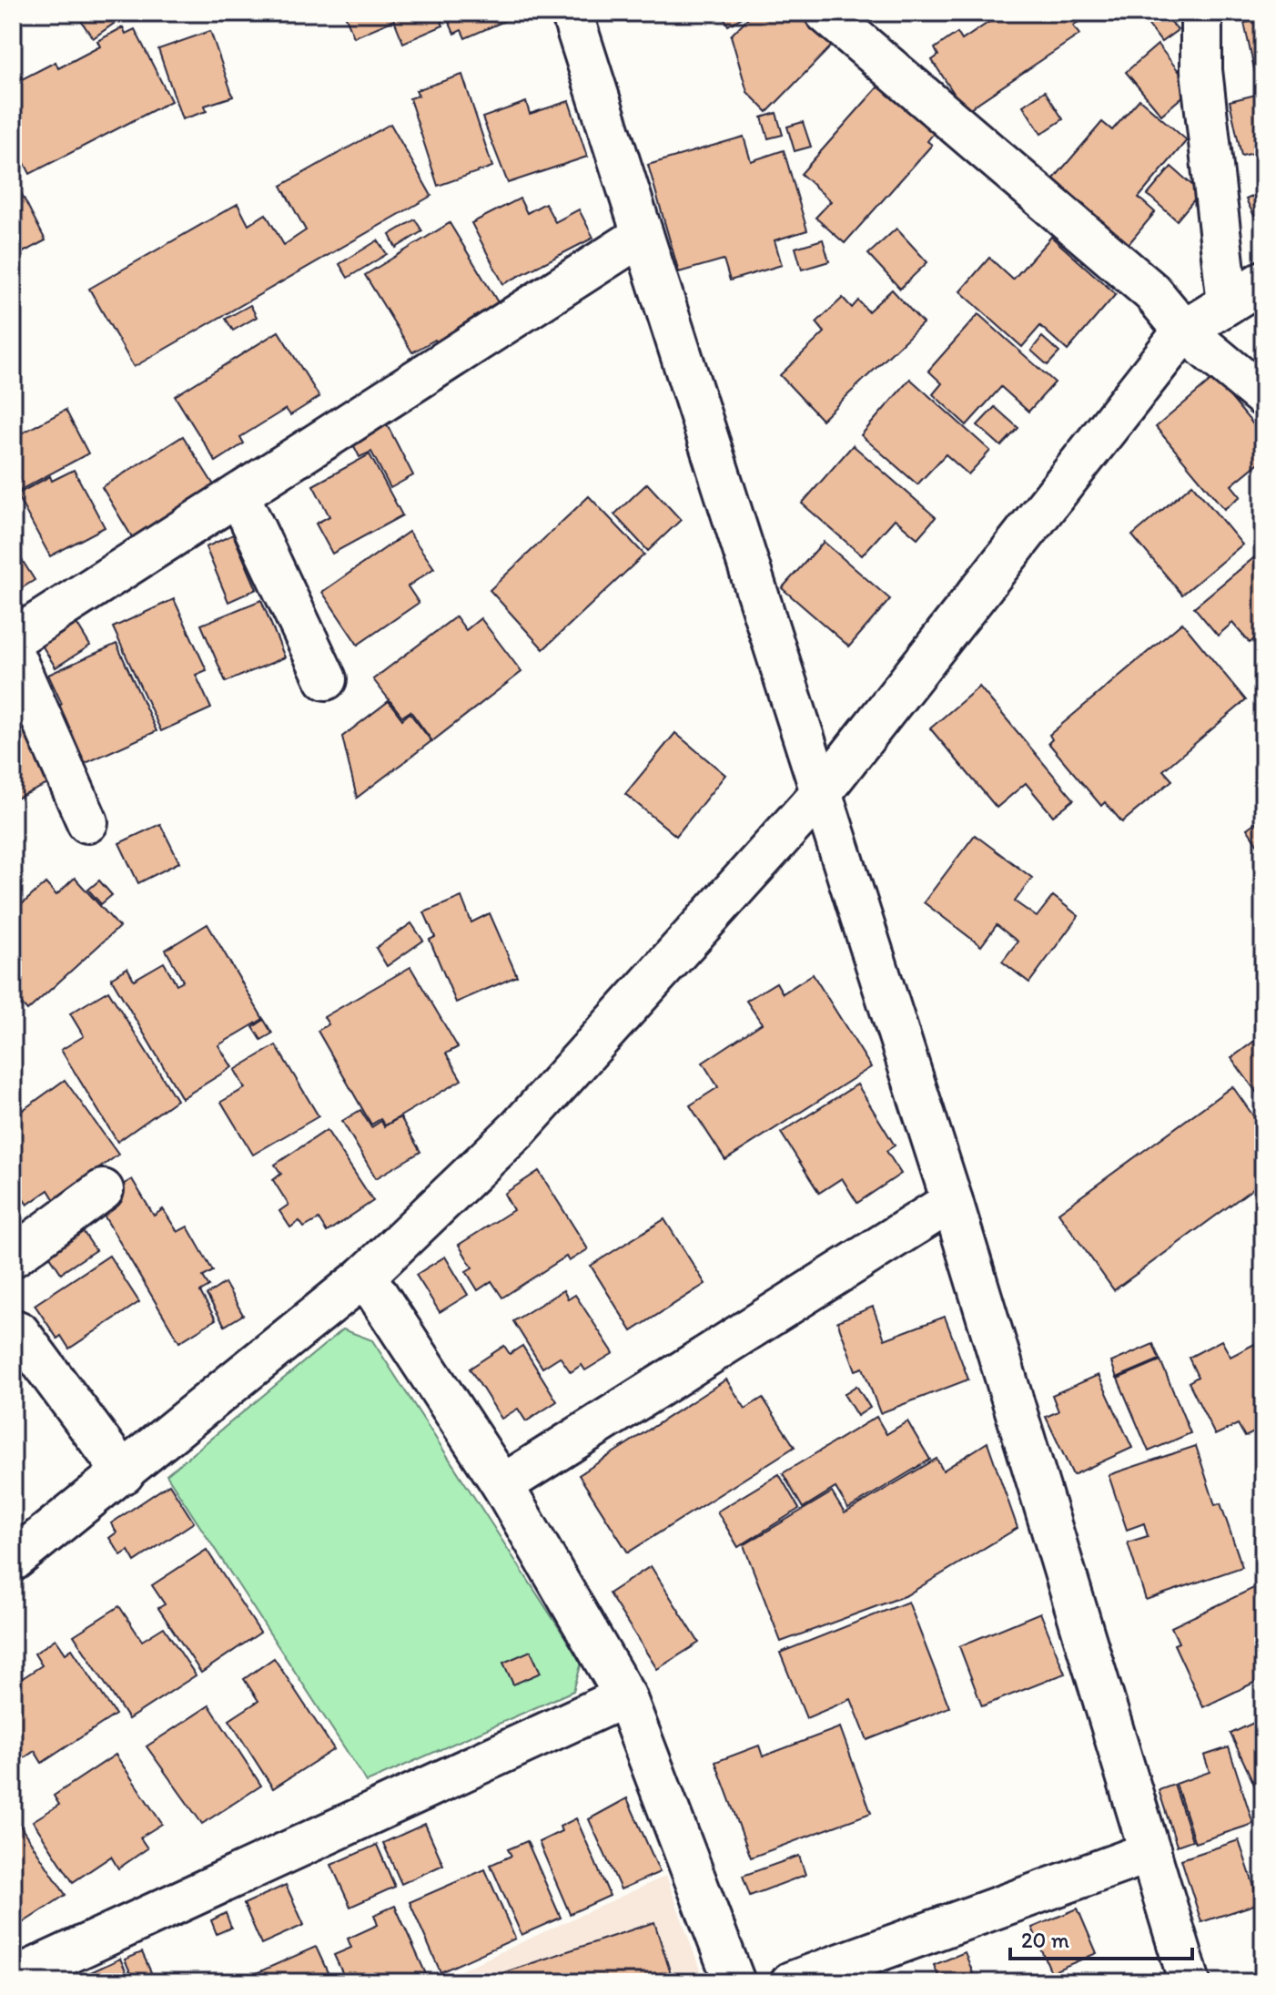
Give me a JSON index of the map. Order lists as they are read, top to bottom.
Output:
{
  "scale_bar": "20 m"
}
